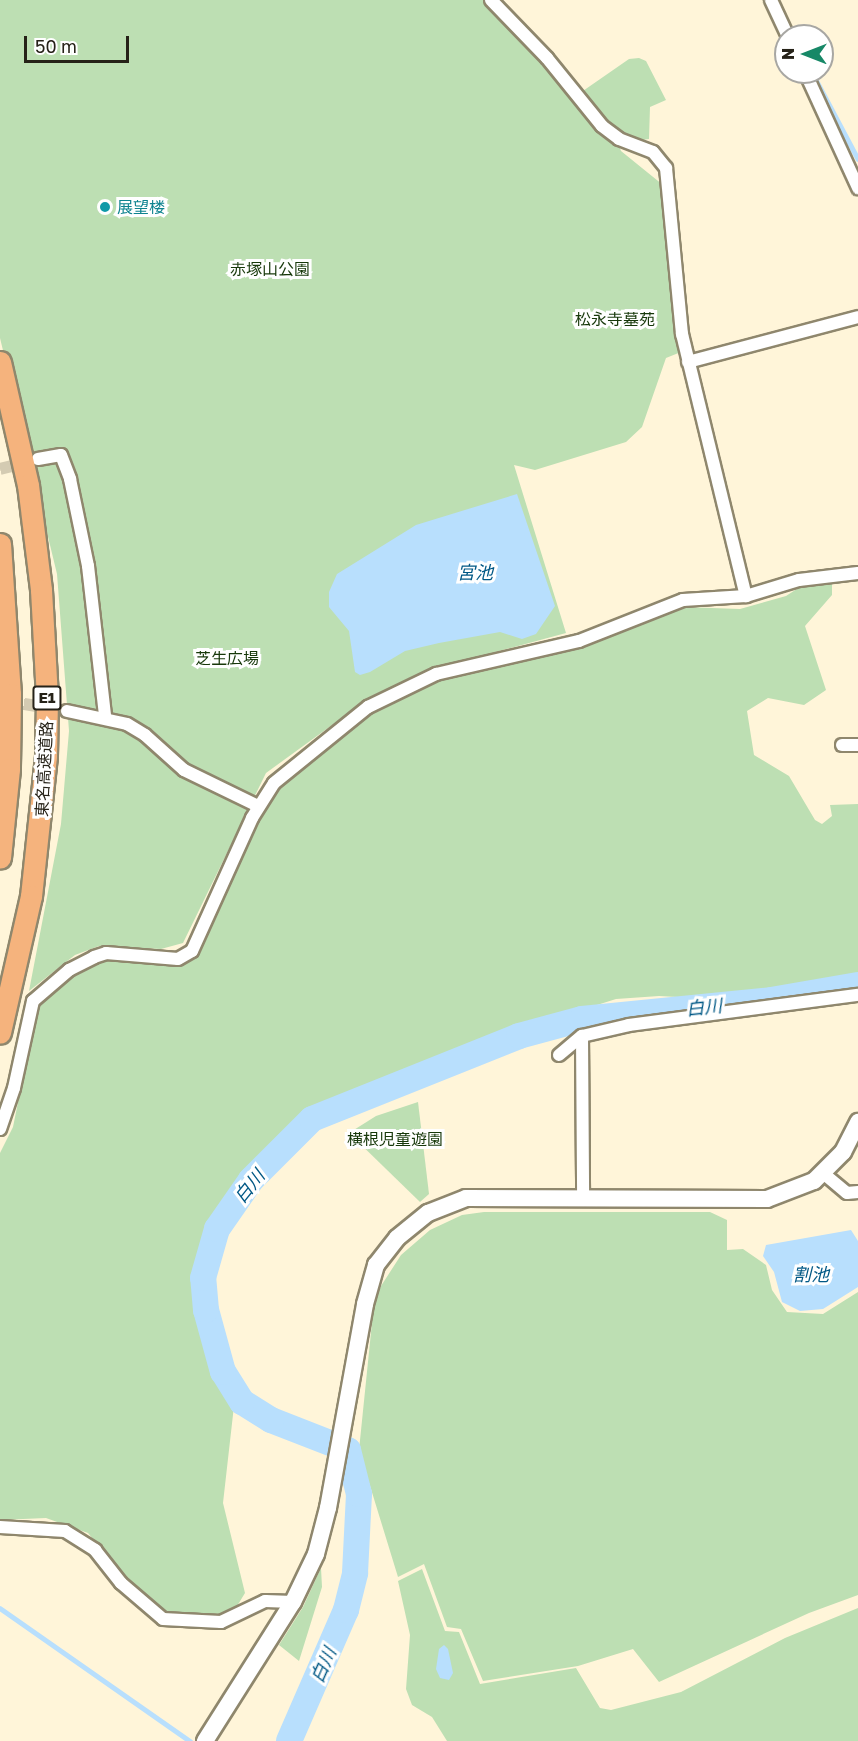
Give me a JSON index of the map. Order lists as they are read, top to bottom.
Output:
{
  "streets": {
    "highway": ["E1", "東名高速道路"]
  },
  "water": ["宮池", "白川", "割池"],
  "parks": [
    "赤塚山公園",
    "松永寺墓苑",
    "芝生広場",
    "横根児童遊園"
  ],
  "places": ["展望楼"],
  "scale_bar": "50 m",
  "north": "left"
}
